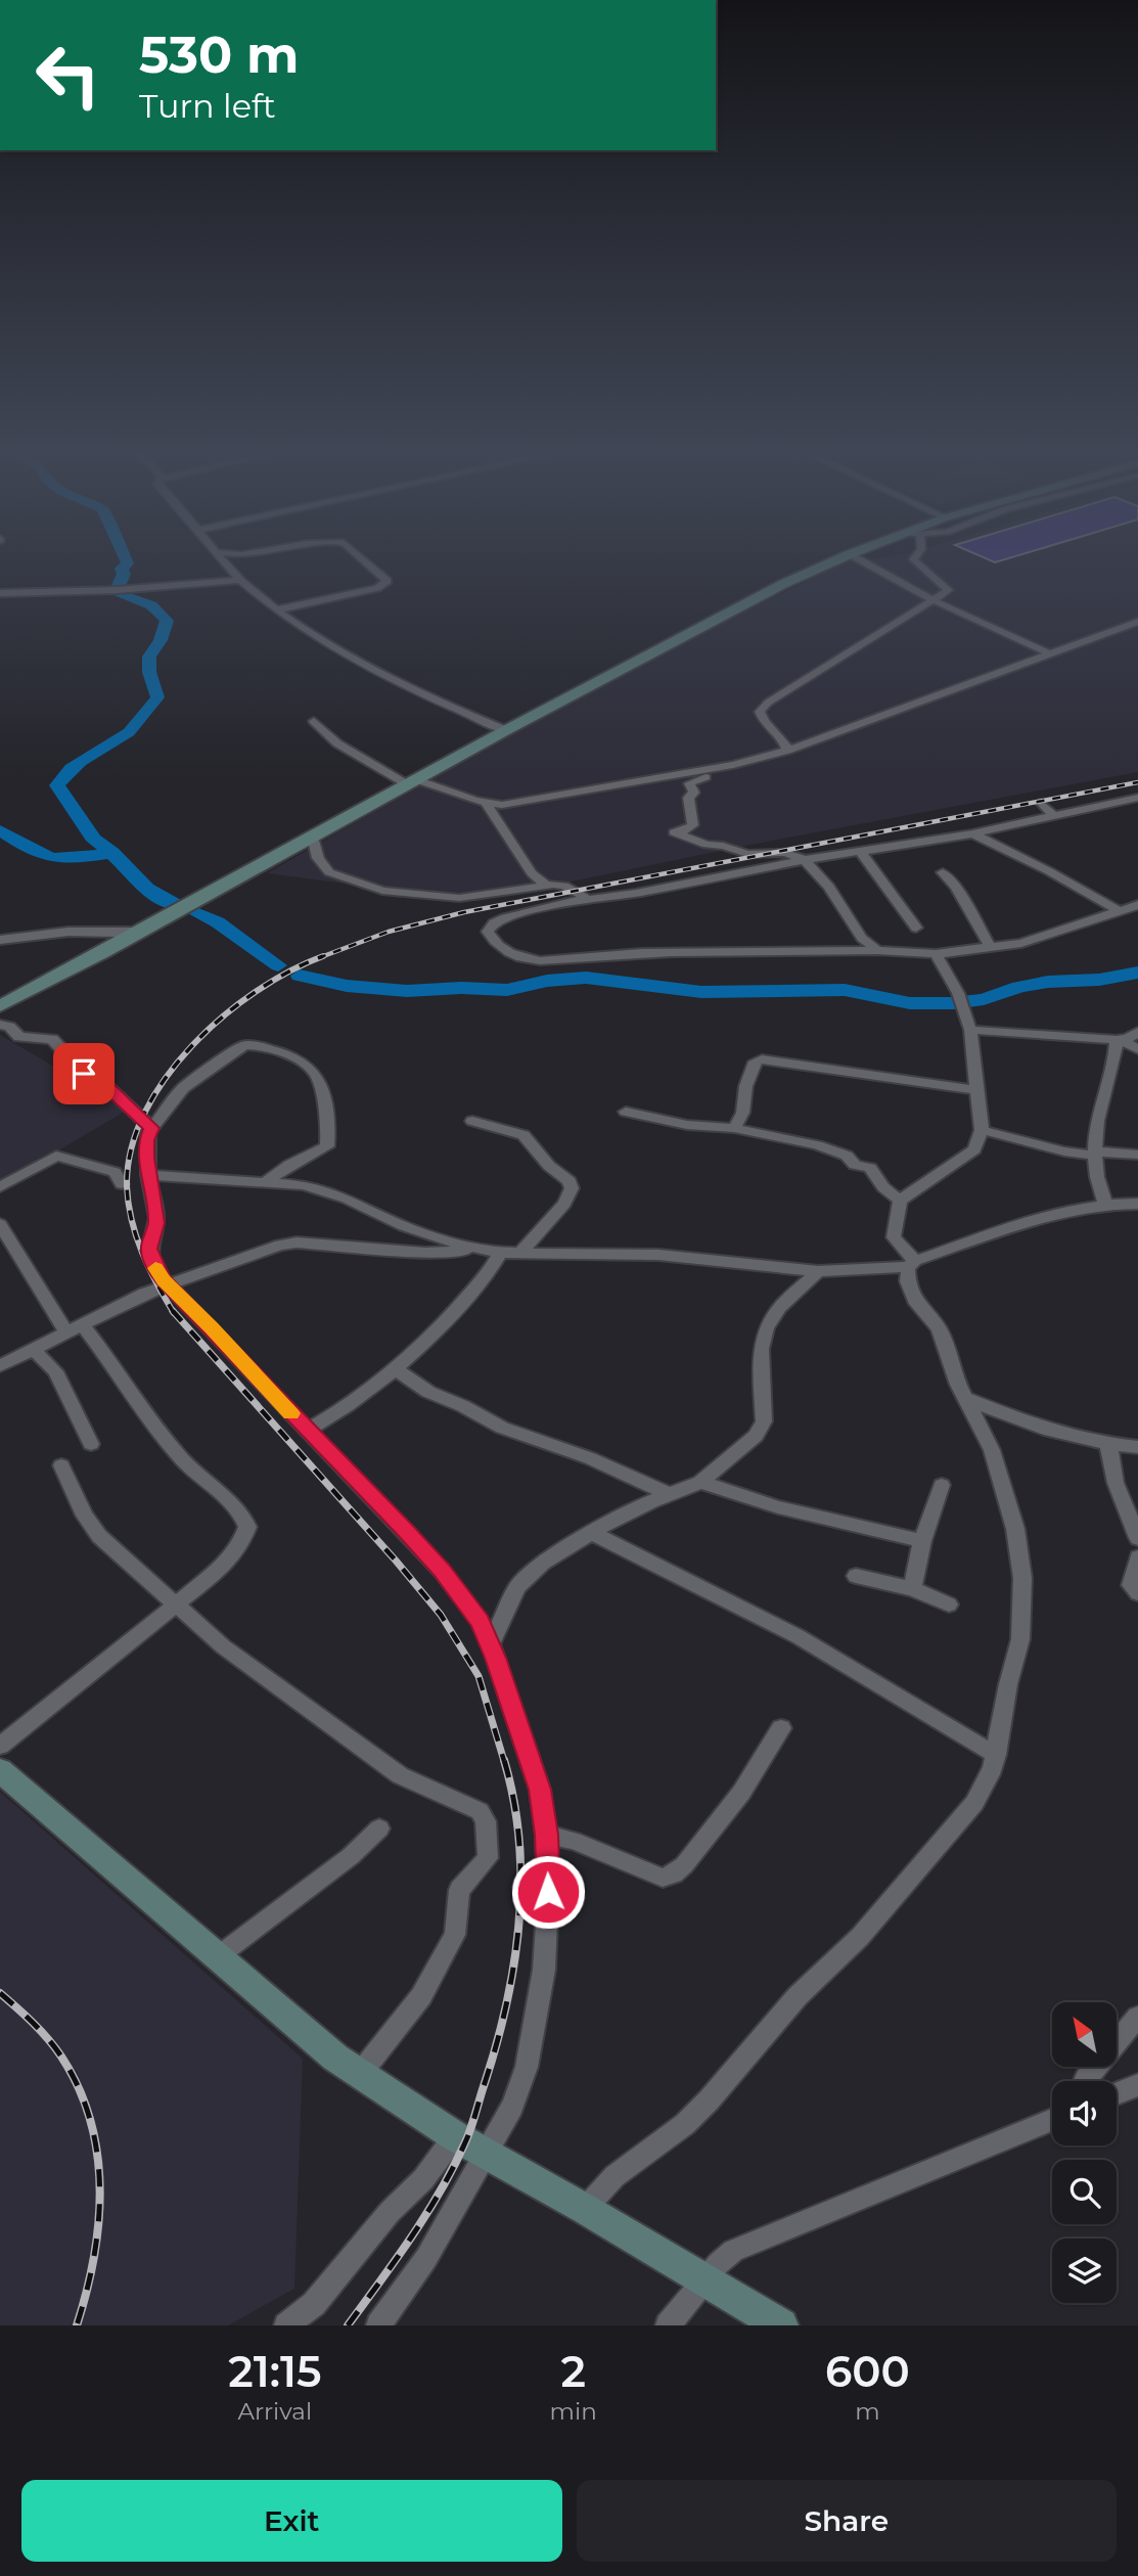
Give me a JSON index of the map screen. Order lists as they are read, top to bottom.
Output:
{
  "north": "top left",
  "page": {
    "turn": ["530 m", "Turn left"],
    "eta": [
      "21:15",
      "Arrival",
      "2",
      "min",
      "600",
      "m"
    ],
    "buttons": ["Exit", "Share"]
  }
}
